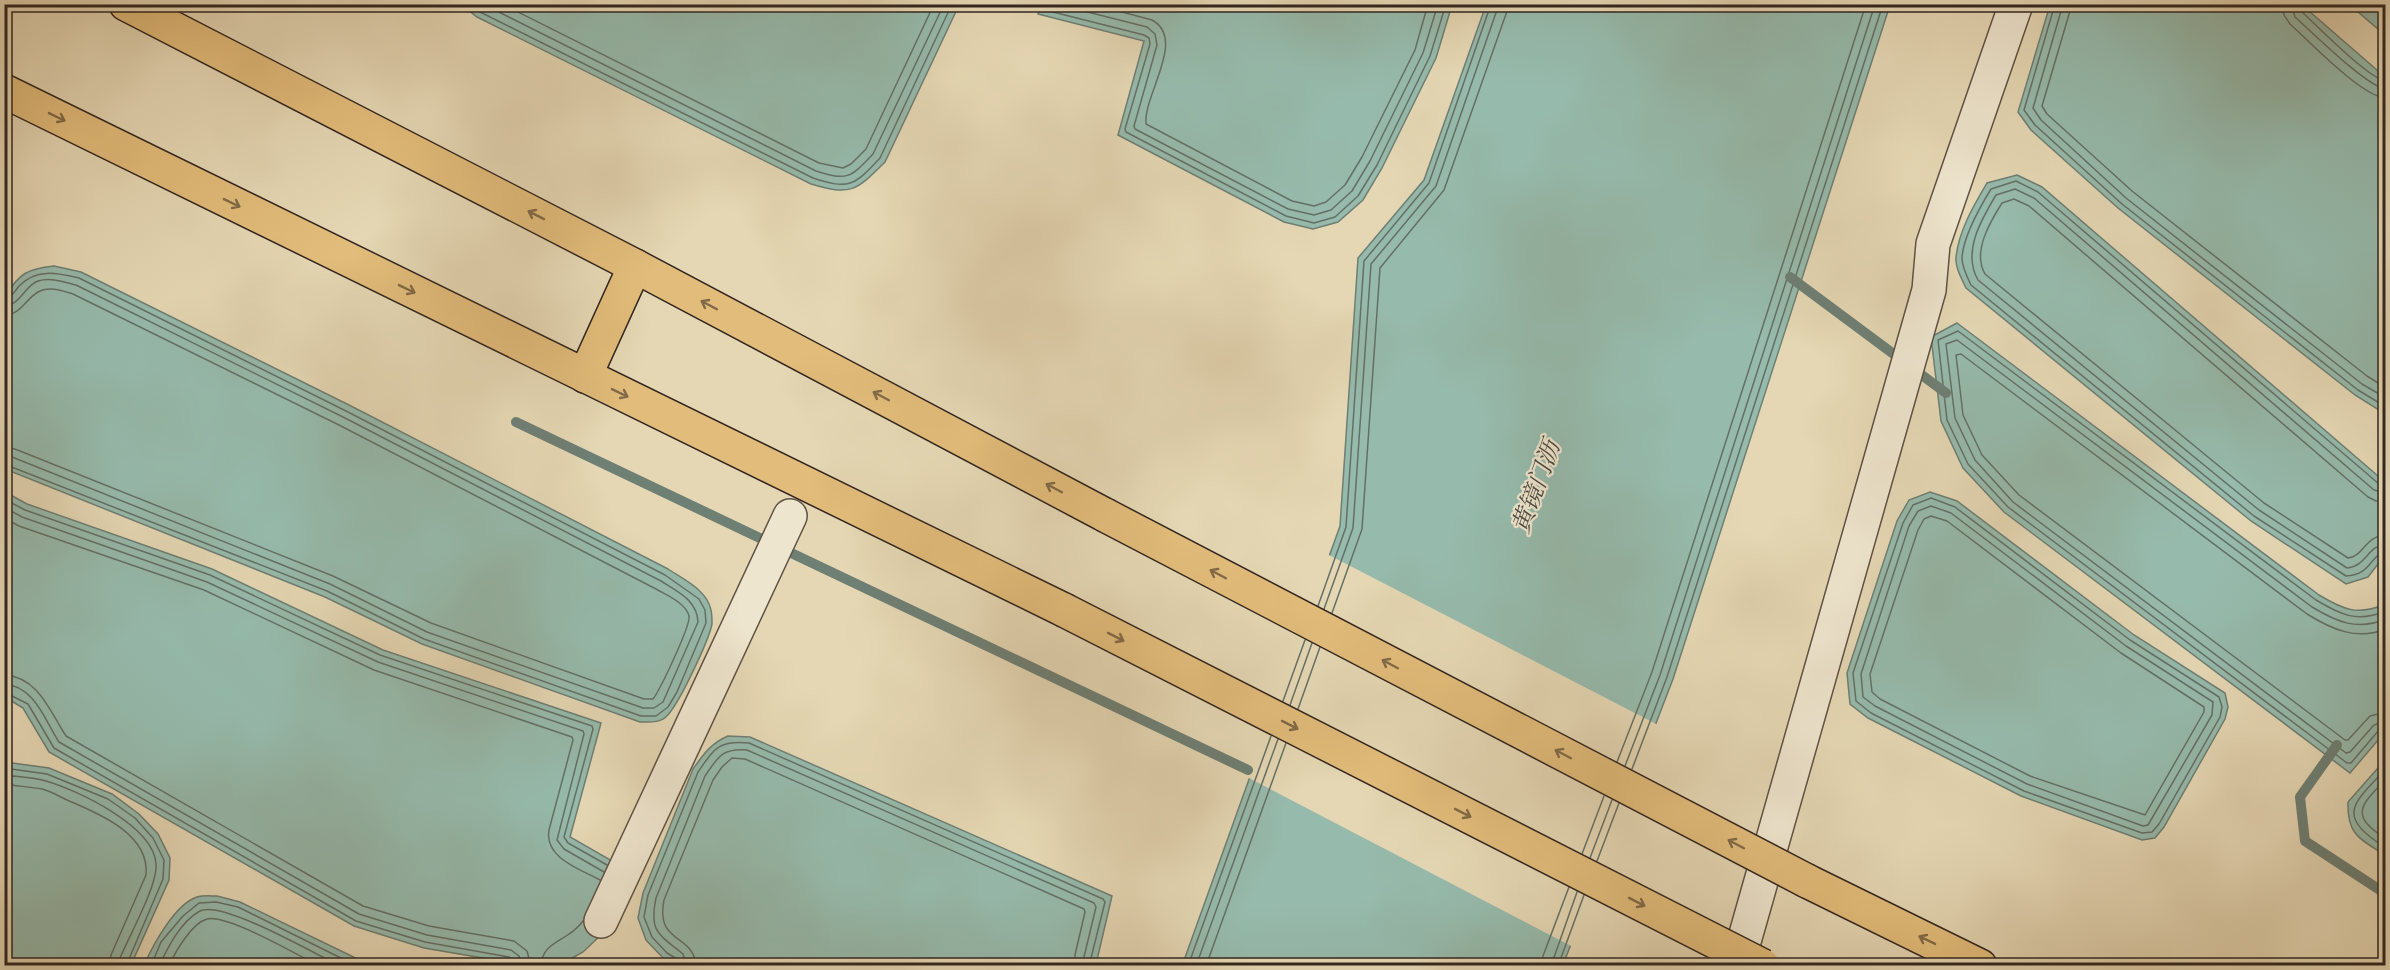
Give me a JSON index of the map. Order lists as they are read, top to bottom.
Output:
{
  "water": ["黄镜门沥"]
}
